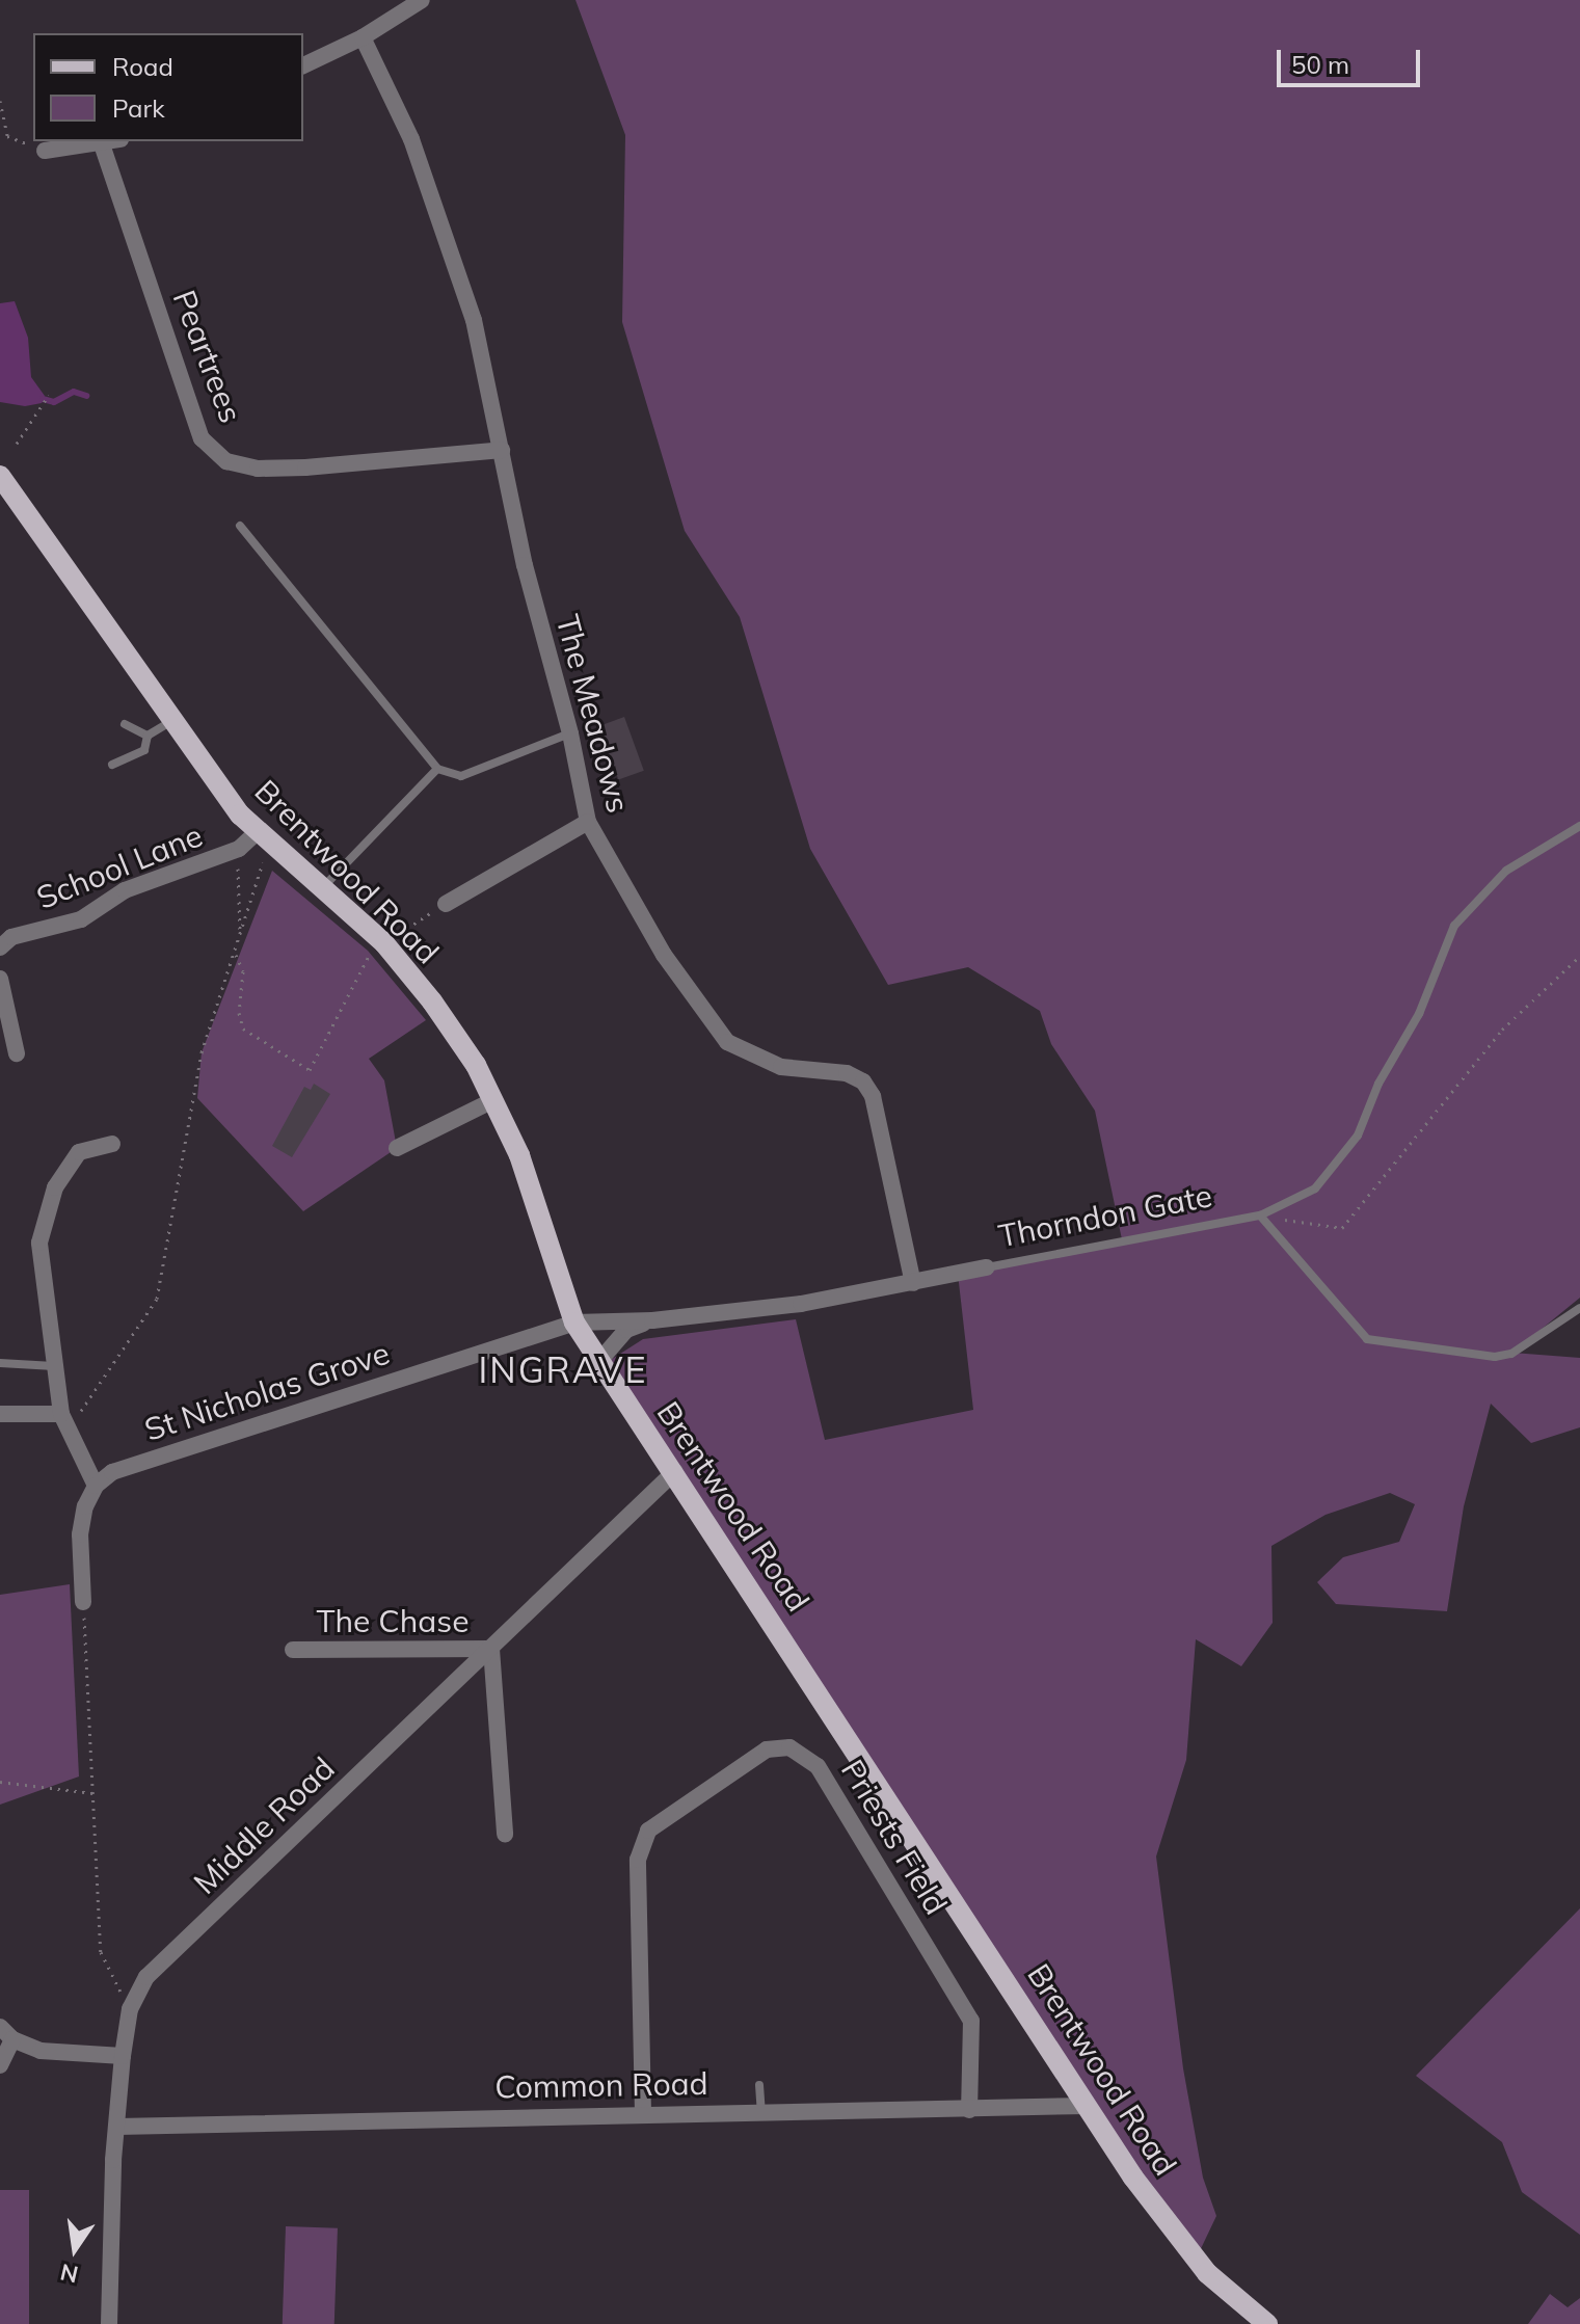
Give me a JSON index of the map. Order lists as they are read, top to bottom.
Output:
{
  "streets": {
    "main road": ["Brentwood Road"],
    "street": [
      "Peartrees",
      "The Meadows",
      "School Lane",
      "Thorndon Gate",
      "St Nicholas Grove",
      "The Chase",
      "Middle Road",
      "Priests Field",
      "Common Road"
    ]
  },
  "crossings": [
    ["Peartrees", "The Meadows"],
    ["The Meadows", "Thorndon Gate"],
    ["School Lane", "Brentwood Road"],
    ["Brentwood Road", "Thorndon Gate"],
    ["Brentwood Road", "St Nicholas Grove"],
    ["Brentwood Road", "Middle Road"],
    ["Brentwood Road", "Common Road"],
    ["Thorndon Gate", "St Nicholas Grove"],
    ["The Chase", "Middle Road"],
    ["Middle Road", "Common Road"],
    ["Priests Field", "Common Road"]
  ],
  "districts": ["INGRAVE"],
  "legend": ["Road", "Park"],
  "scale_bar": "50 m",
  "north": "bottom"
}
